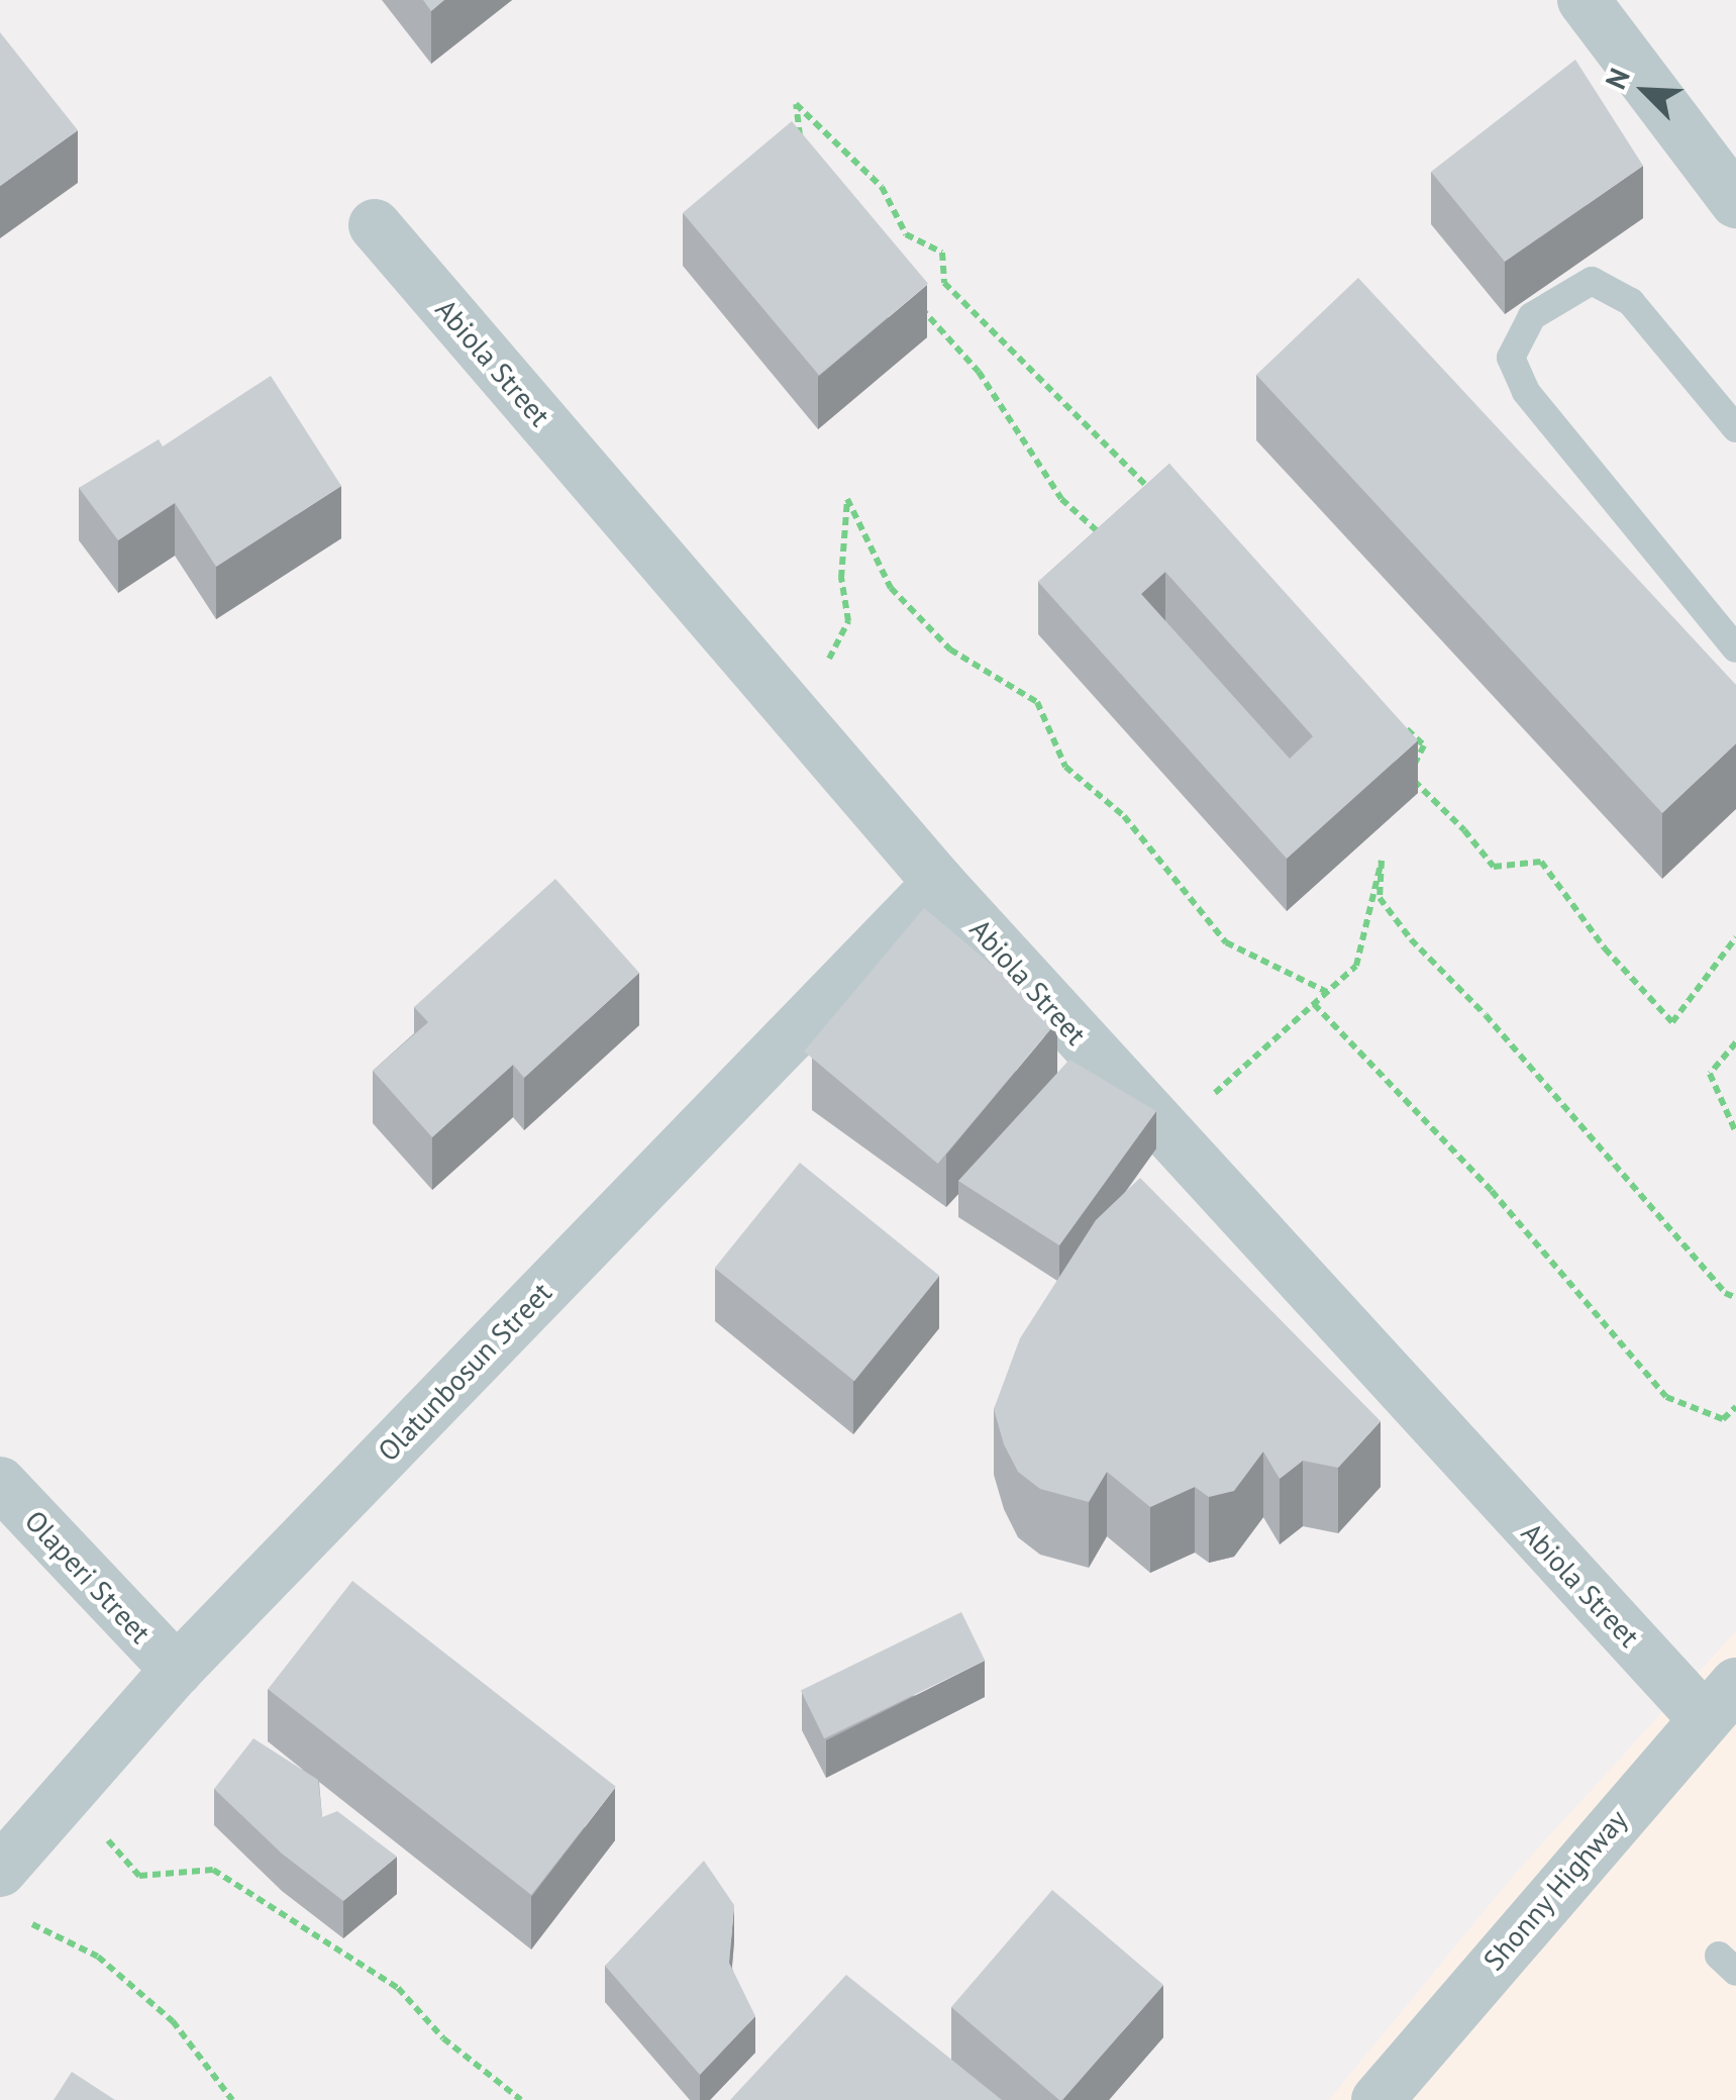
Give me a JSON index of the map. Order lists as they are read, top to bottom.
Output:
{
  "streets": {
    "street": [
      "Abiola Street",
      "Olatunbosun Street",
      "Olaperi Street",
      "Shonny Highway"
    ]
  },
  "crossings": [
    ["Abiola Street", "Olatunbosun Street"],
    ["Abiola Street", "Shonny Highway"],
    ["Olatunbosun Street", "Olaperi Street"]
  ],
  "north": "top left"
}
